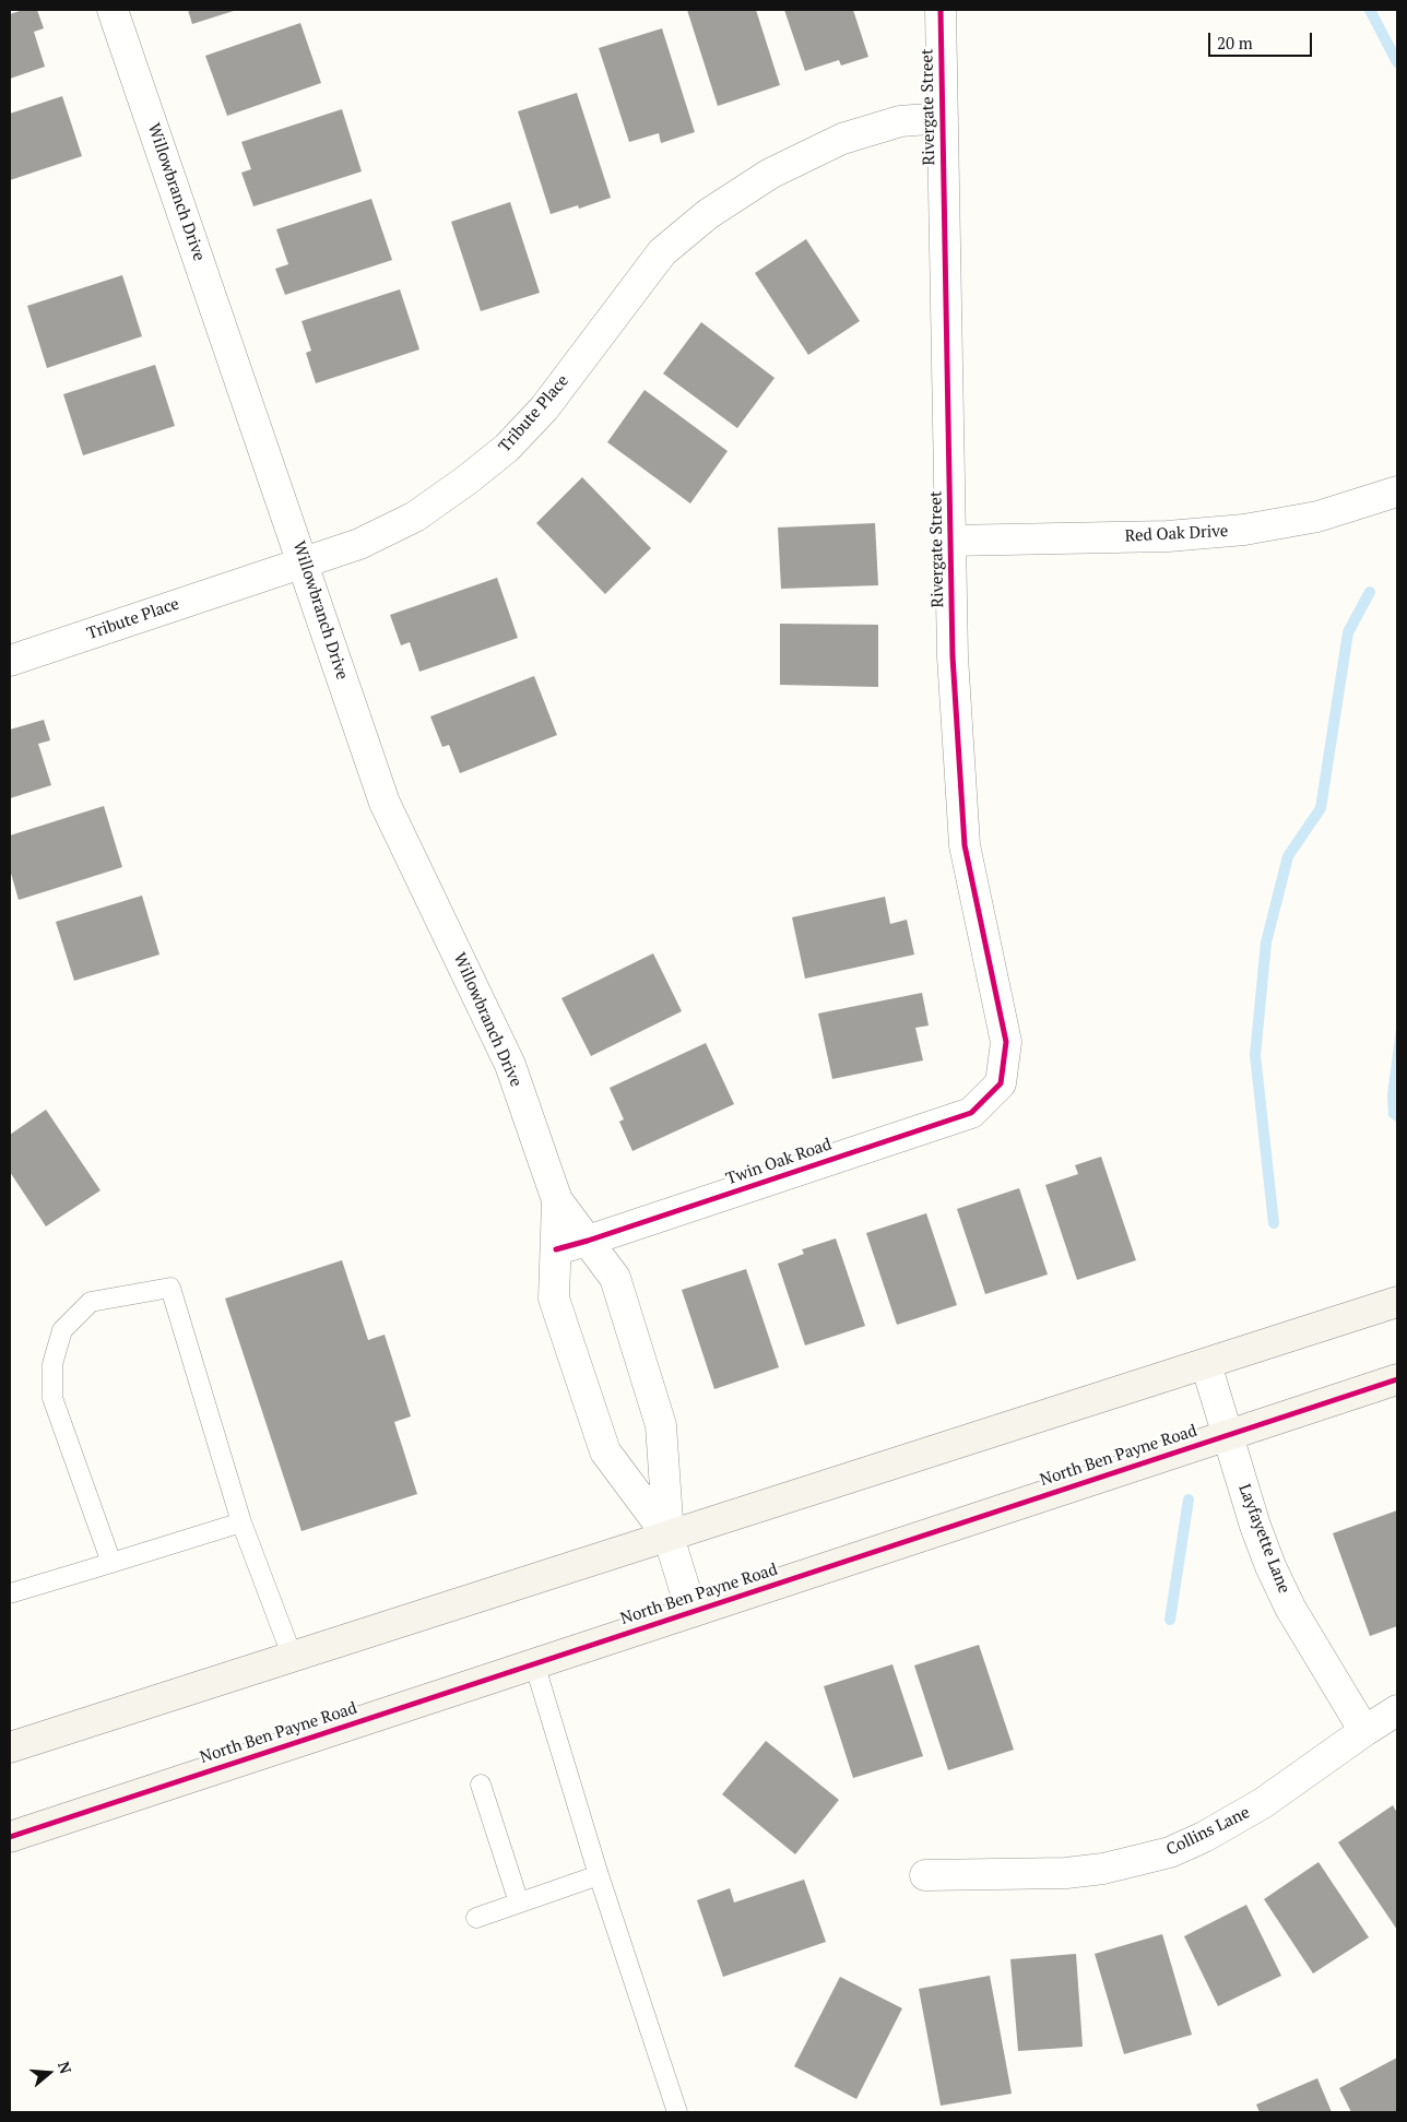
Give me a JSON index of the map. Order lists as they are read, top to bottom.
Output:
{
  "streets": {
    "street": [
      "Rivergate Street",
      "Willowbranch Drive",
      "Tribute Place",
      "Red Oak Drive",
      "Twin Oak Road",
      "North Ben Payne Road",
      "Layfayette Lane",
      "Collins Lane"
    ]
  },
  "crossings": [
    ["Rivergate Street", "Tribute Place"],
    ["Rivergate Street", "Red Oak Drive"],
    ["Rivergate Street", "Twin Oak Road"],
    ["Willowbranch Drive", "Tribute Place"],
    ["Willowbranch Drive", "Twin Oak Road"],
    ["Willowbranch Drive", "North Ben Payne Road"],
    ["North Ben Payne Road", "Layfayette Lane"],
    ["Layfayette Lane", "Collins Lane"]
  ],
  "scale_bar": "20 m",
  "north": "right"
}
